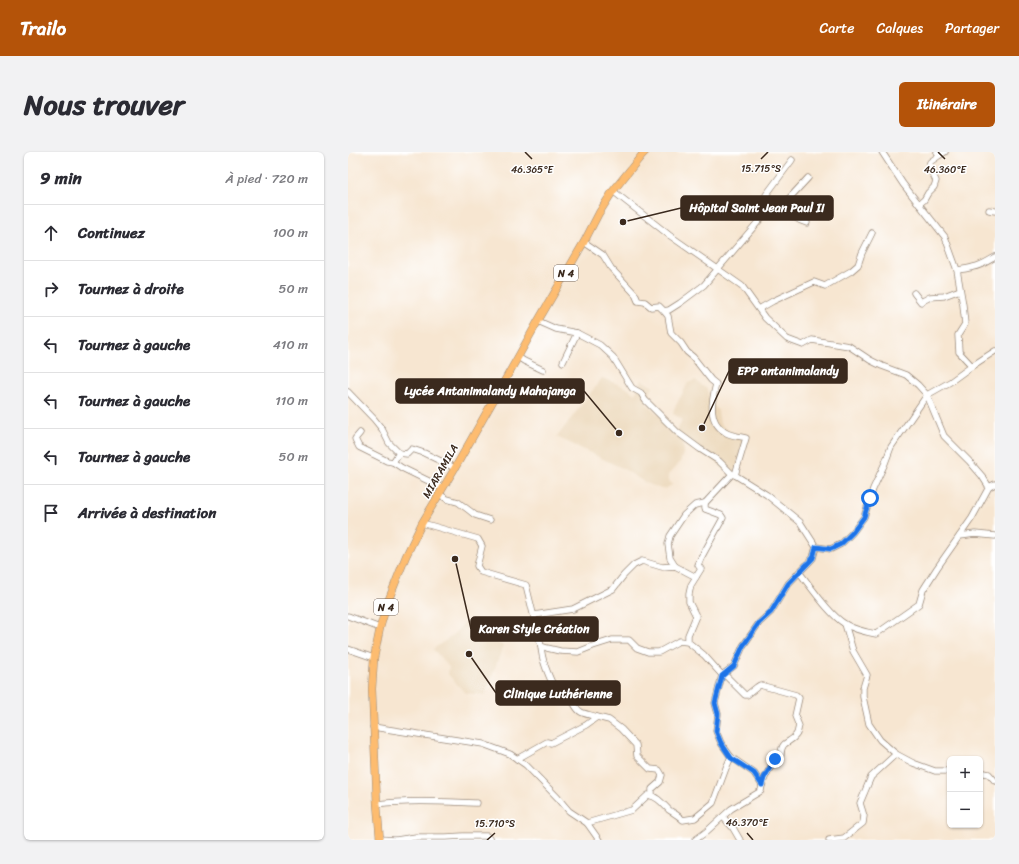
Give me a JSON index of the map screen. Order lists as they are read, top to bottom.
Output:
{
  "streets": {
    "main road": ["N 4", "MIARAMILA"]
  },
  "places": [
    "Hôpital Saint Jean Paul II",
    "EPP antanimalandy",
    "Lycée Antanimalandy Mahajanga",
    "Karen Style Création",
    "Clinique Luthérienne"
  ],
  "page": {
    "header": "Trailo",
    "nav": ["Carte", "Calques", "Partager"],
    "title": "Nous trouver",
    "buttons": "Itinéraire",
    "heading": ["9 min", "À pied · 720 m"],
    "list": [
      ["Continuez", "100 m"],
      ["Tournez à droite", "50 m"],
      ["Tournez à gauche", "410 m"],
      ["Tournez à gauche", "110 m"],
      ["Tournez à gauche", "50 m"],
      "Arrivée à destination"
    ],
    "map_buttons": ["+", "−"]
  },
  "coordinates": [
    "15.715°S",
    "46.365°E",
    "46.360°E",
    "46.370°E",
    "15.710°S"
  ]
}
